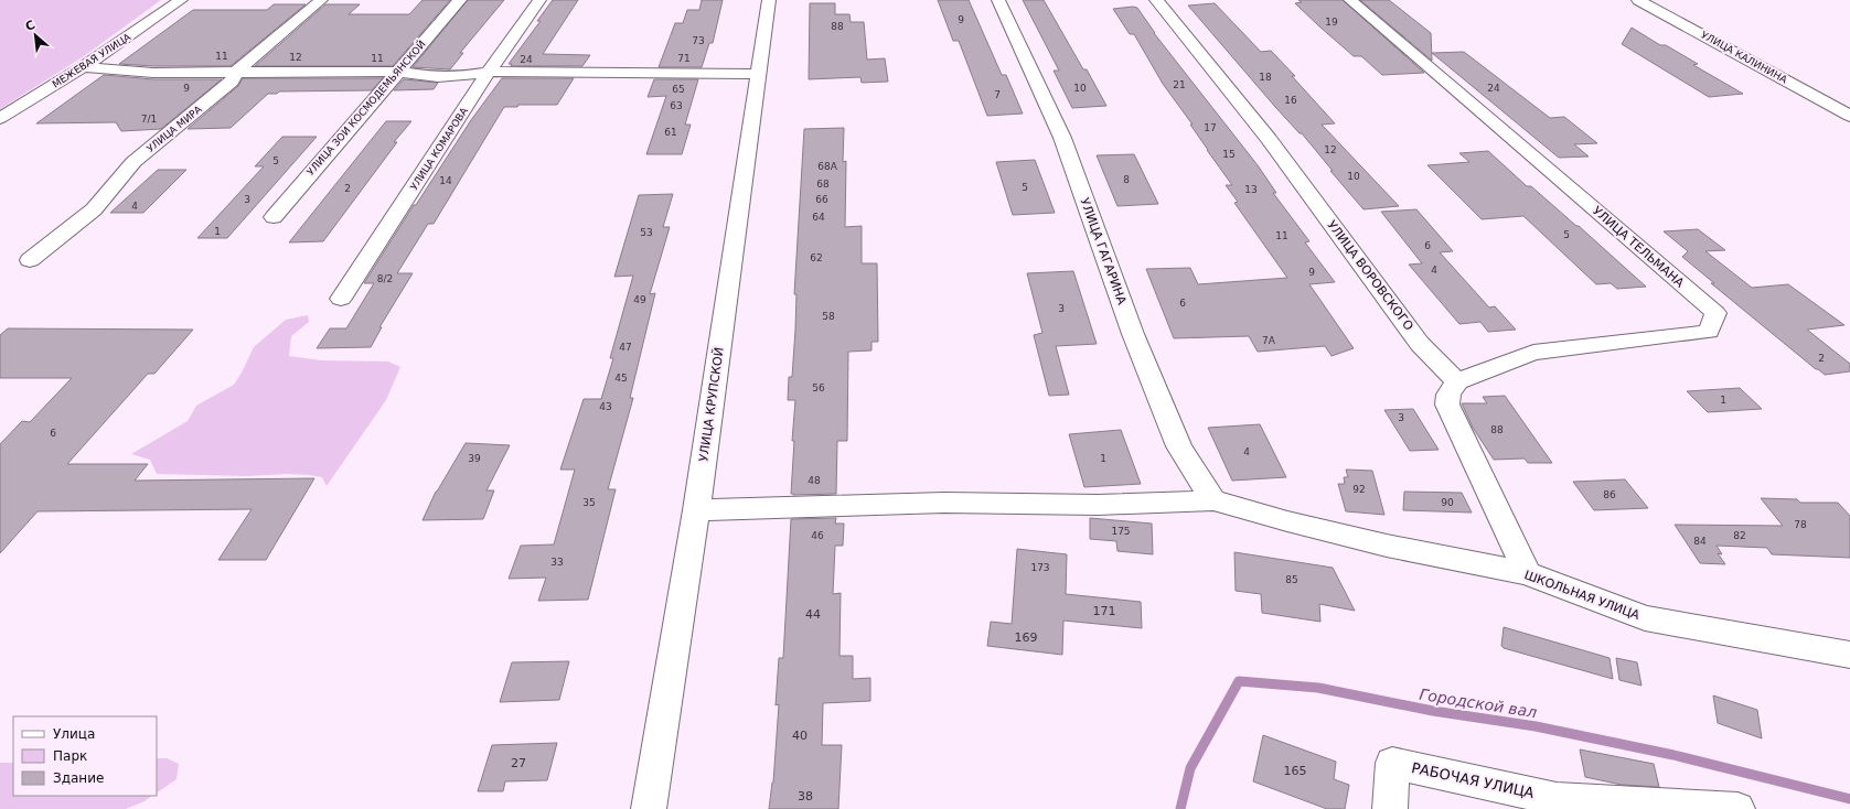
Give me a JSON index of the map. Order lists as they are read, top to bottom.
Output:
{
  "streets": {
    "street": [
      "УЛИЦА КАЛИНИНА",
      "МЕЖЕВАЯ УЛИЦА",
      "УЛИЦА ЗОИ КОСМОДЕМЬЯНСКОЙ",
      "УЛИЦА МИРА",
      "УЛИЦА КОМАРОВА",
      "УЛИЦА ТЕЛЬМАНА",
      "УЛИЦА ГАГАРИНА",
      "УЛИЦА ВОРОВСКОГО",
      "УЛИЦА КРУПСКОЙ",
      "ШКОЛЬНАЯ УЛИЦА",
      "РАБОЧАЯ УЛИЦА"
    ]
  },
  "crossings": [
    ["УЛИЦА ТЕЛЬМАНА", "УЛИЦА ВОРОВСКОГО"],
    ["УЛИЦА ГАГАРИНА", "ШКОЛЬНАЯ УЛИЦА"],
    ["УЛИЦА КРУПСКОЙ", "ШКОЛЬНАЯ УЛИЦА"]
  ],
  "water": ["Городской вал"],
  "house_numbers": [
    "9",
    "19",
    "88",
    "73",
    "11",
    "12",
    "11",
    "71",
    "24",
    "18",
    "21",
    "9",
    "10",
    "24",
    "65",
    "7",
    "16",
    "63",
    "7/1",
    "17",
    "61",
    "12",
    "15",
    "5",
    "68А",
    "10",
    "8",
    "14",
    "68",
    "5",
    "2",
    "13",
    "3",
    "66",
    "4",
    "64",
    "1",
    "53",
    "5",
    "11",
    "6",
    "62",
    "4",
    "9",
    "8/2",
    "49",
    "6",
    "3",
    "58",
    "7А",
    "47",
    "2",
    "45",
    "56",
    "1",
    "43",
    "3",
    "88",
    "6",
    "4",
    "39",
    "1",
    "48",
    "92",
    "86",
    "35",
    "90",
    "78",
    "175",
    "46",
    "82",
    "84",
    "33",
    "173",
    "85",
    "171",
    "44",
    "169",
    "40",
    "27",
    "165",
    "38"
  ],
  "legend": ["Улица", "Парк", "Здание"],
  "north": "top left"
}
